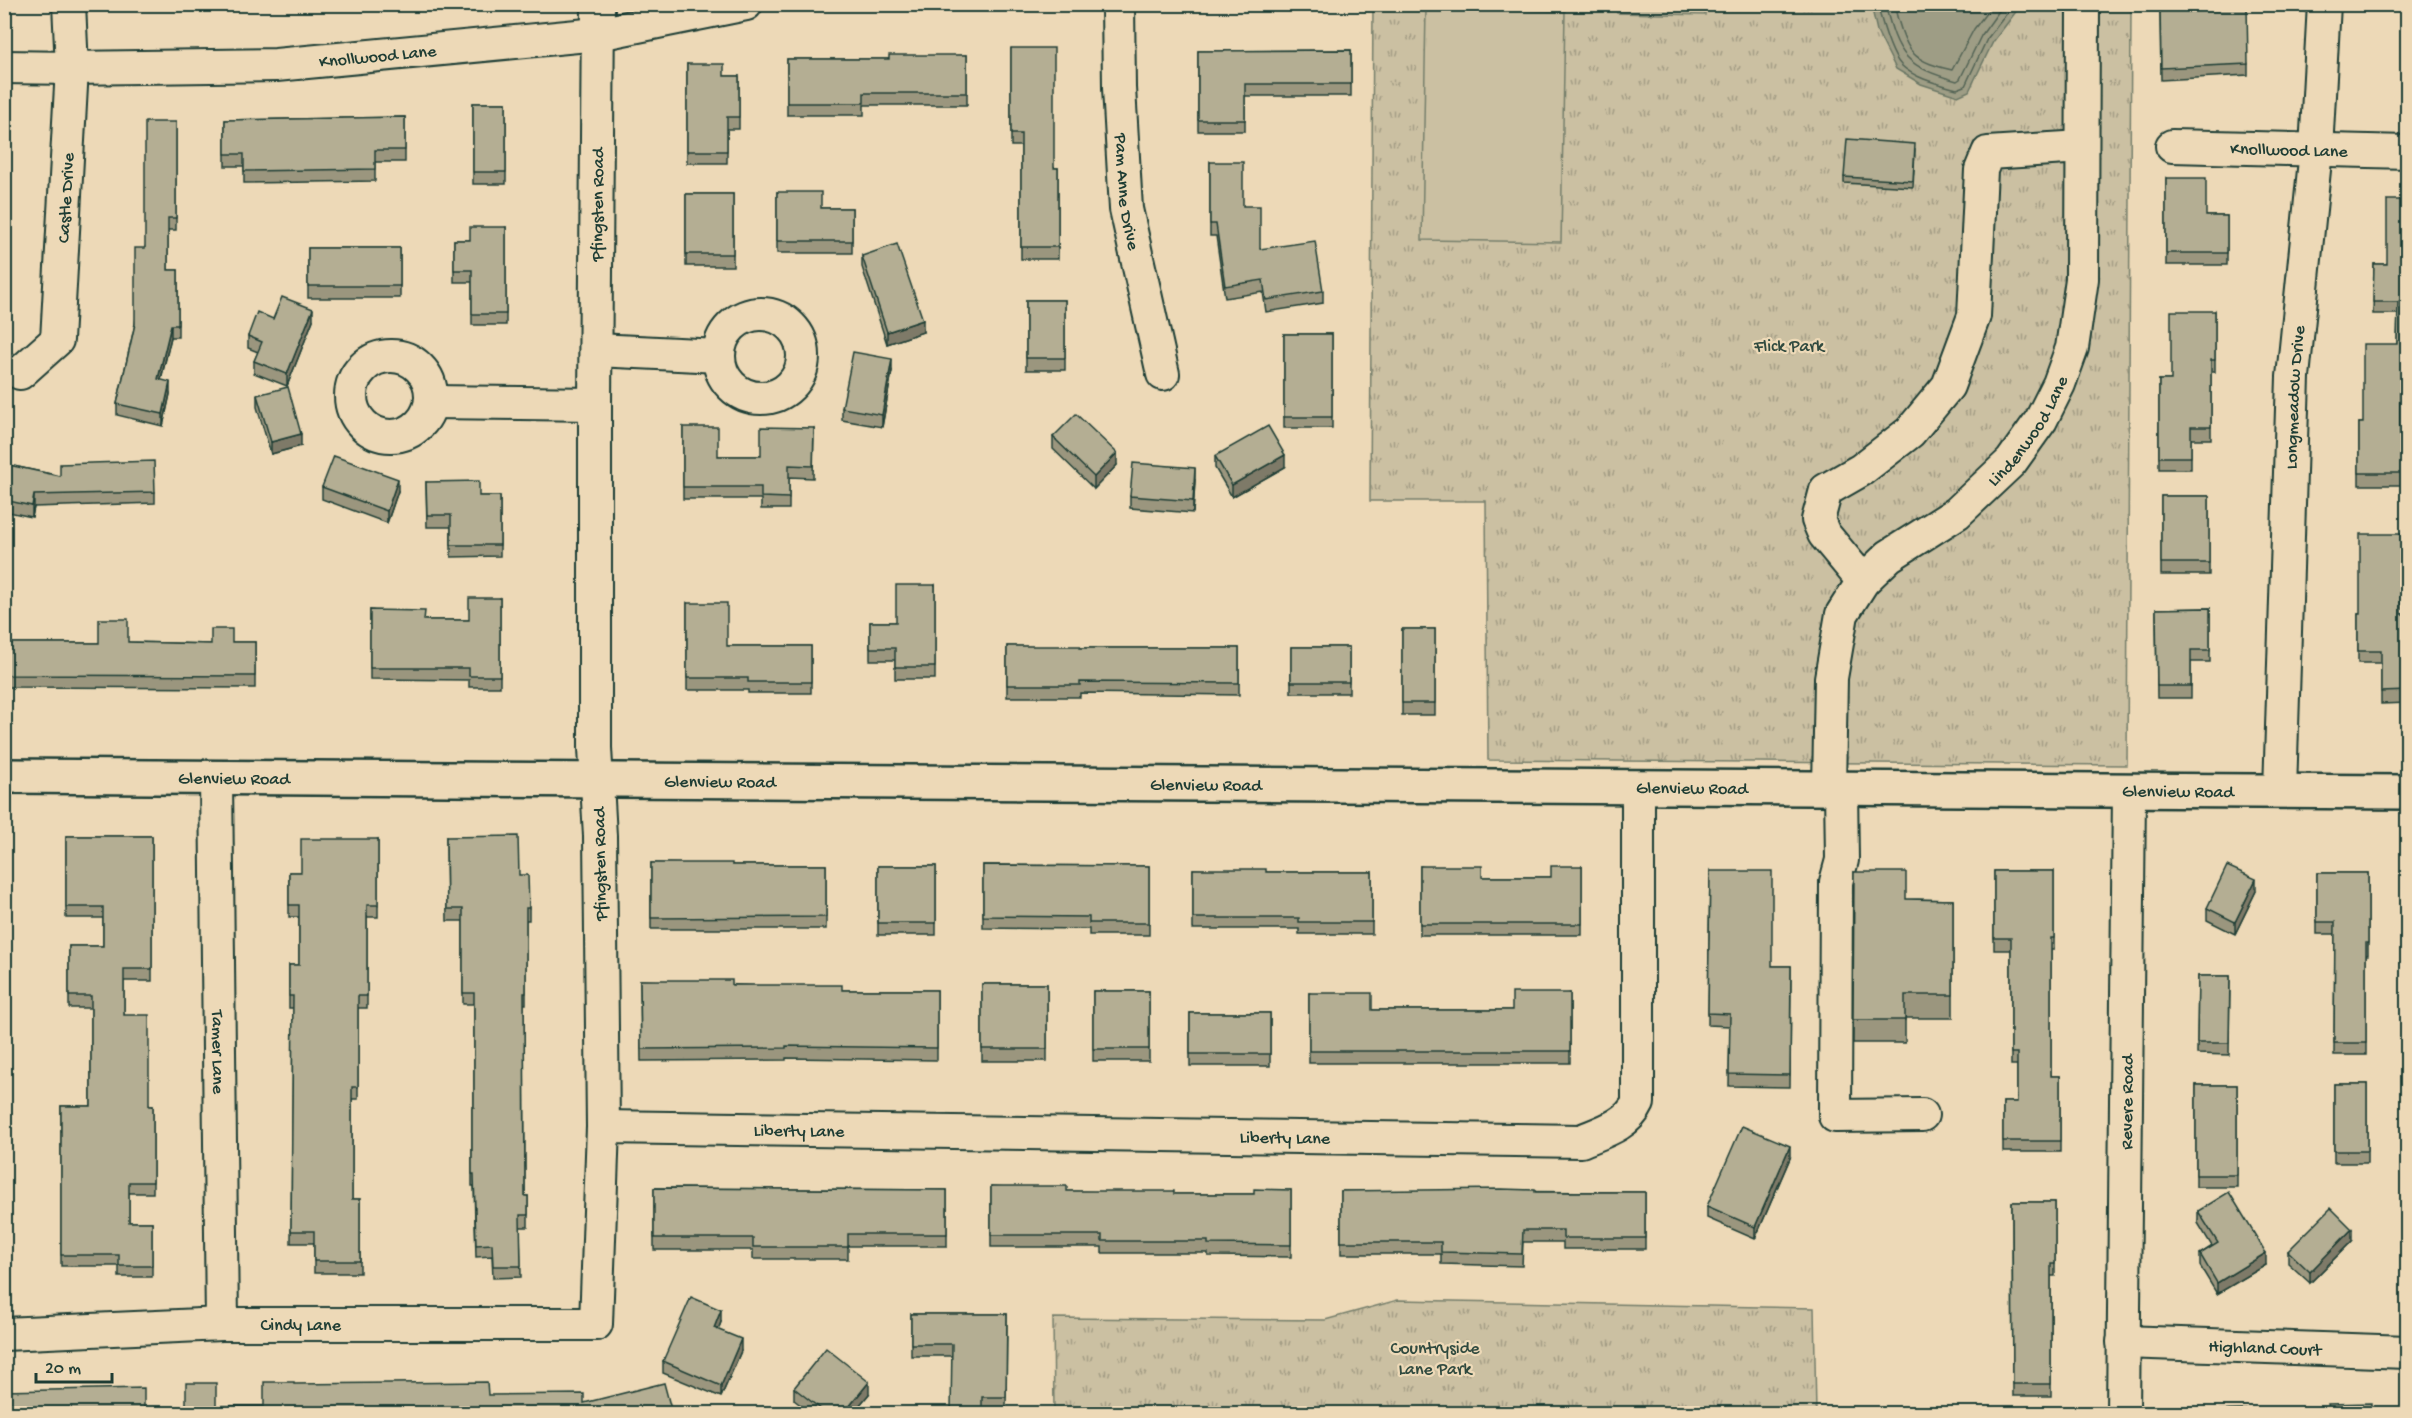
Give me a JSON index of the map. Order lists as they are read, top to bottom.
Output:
{
  "streets": {
    "main road": ["Glenview Road"],
    "street": [
      "Knollwood Lane",
      "Pam Anne Drive",
      "Castle Drive",
      "Pfingsten Road",
      "Longmeadow Drive",
      "Lindenwood Lane",
      "Tamer Lane",
      "Revere Road",
      "Liberty Lane",
      "Cindy Lane",
      "Highland Court"
    ]
  },
  "crossings": [
    ["Knollwood Lane", "Castle Drive"],
    ["Knollwood Lane", "Pfingsten Road"],
    ["Knollwood Lane", "Longmeadow Drive"],
    ["Pfingsten Road", "Glenview Road"],
    ["Pfingsten Road", "Liberty Lane"],
    ["Pfingsten Road", "Cindy Lane"],
    ["Longmeadow Drive", "Glenview Road"],
    ["Lindenwood Lane", "Glenview Road"],
    ["Glenview Road", "Tamer Lane"],
    ["Glenview Road", "Revere Road"],
    ["Glenview Road", "Liberty Lane"],
    ["Tamer Lane", "Cindy Lane"],
    ["Revere Road", "Highland Court"]
  ],
  "parks": ["Flick Park", "Countryside Lane Park"],
  "scale_bar": "20 m"
}
